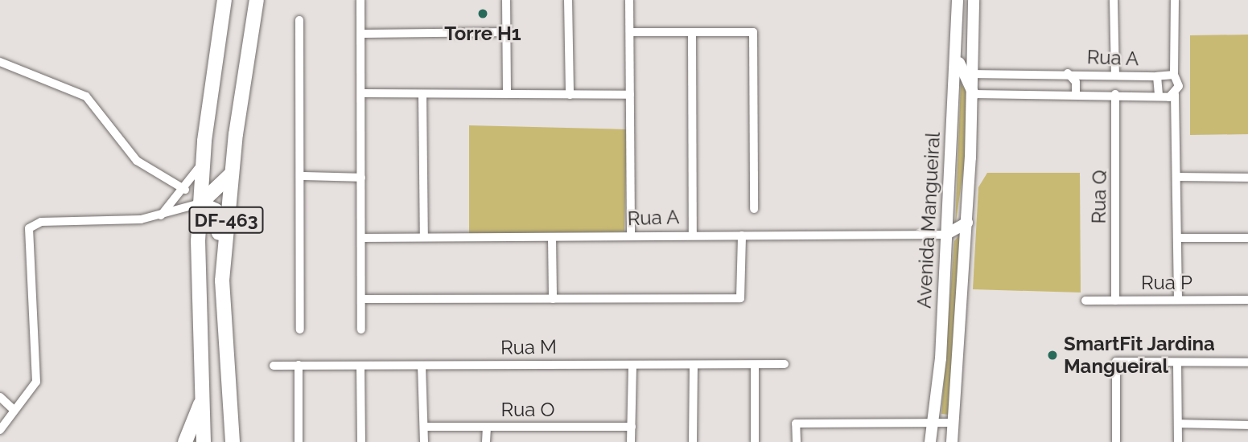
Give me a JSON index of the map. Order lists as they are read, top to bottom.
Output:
{
  "streets": {
    "main road": ["DF-463"],
    "street": [
      "Rua A",
      "Rua Q",
      "Avenida Mangueiral",
      "Rua P",
      "Rua M",
      "Rua O"
    ]
  },
  "crossings": [
    ["Rua A", "Rua Q"],
    ["Rua A", "Avenida Mangueiral"],
    ["Rua Q", "Rua P"]
  ],
  "places": ["Torre H1", "SmartFit Jardina Mangueiral"]
}
